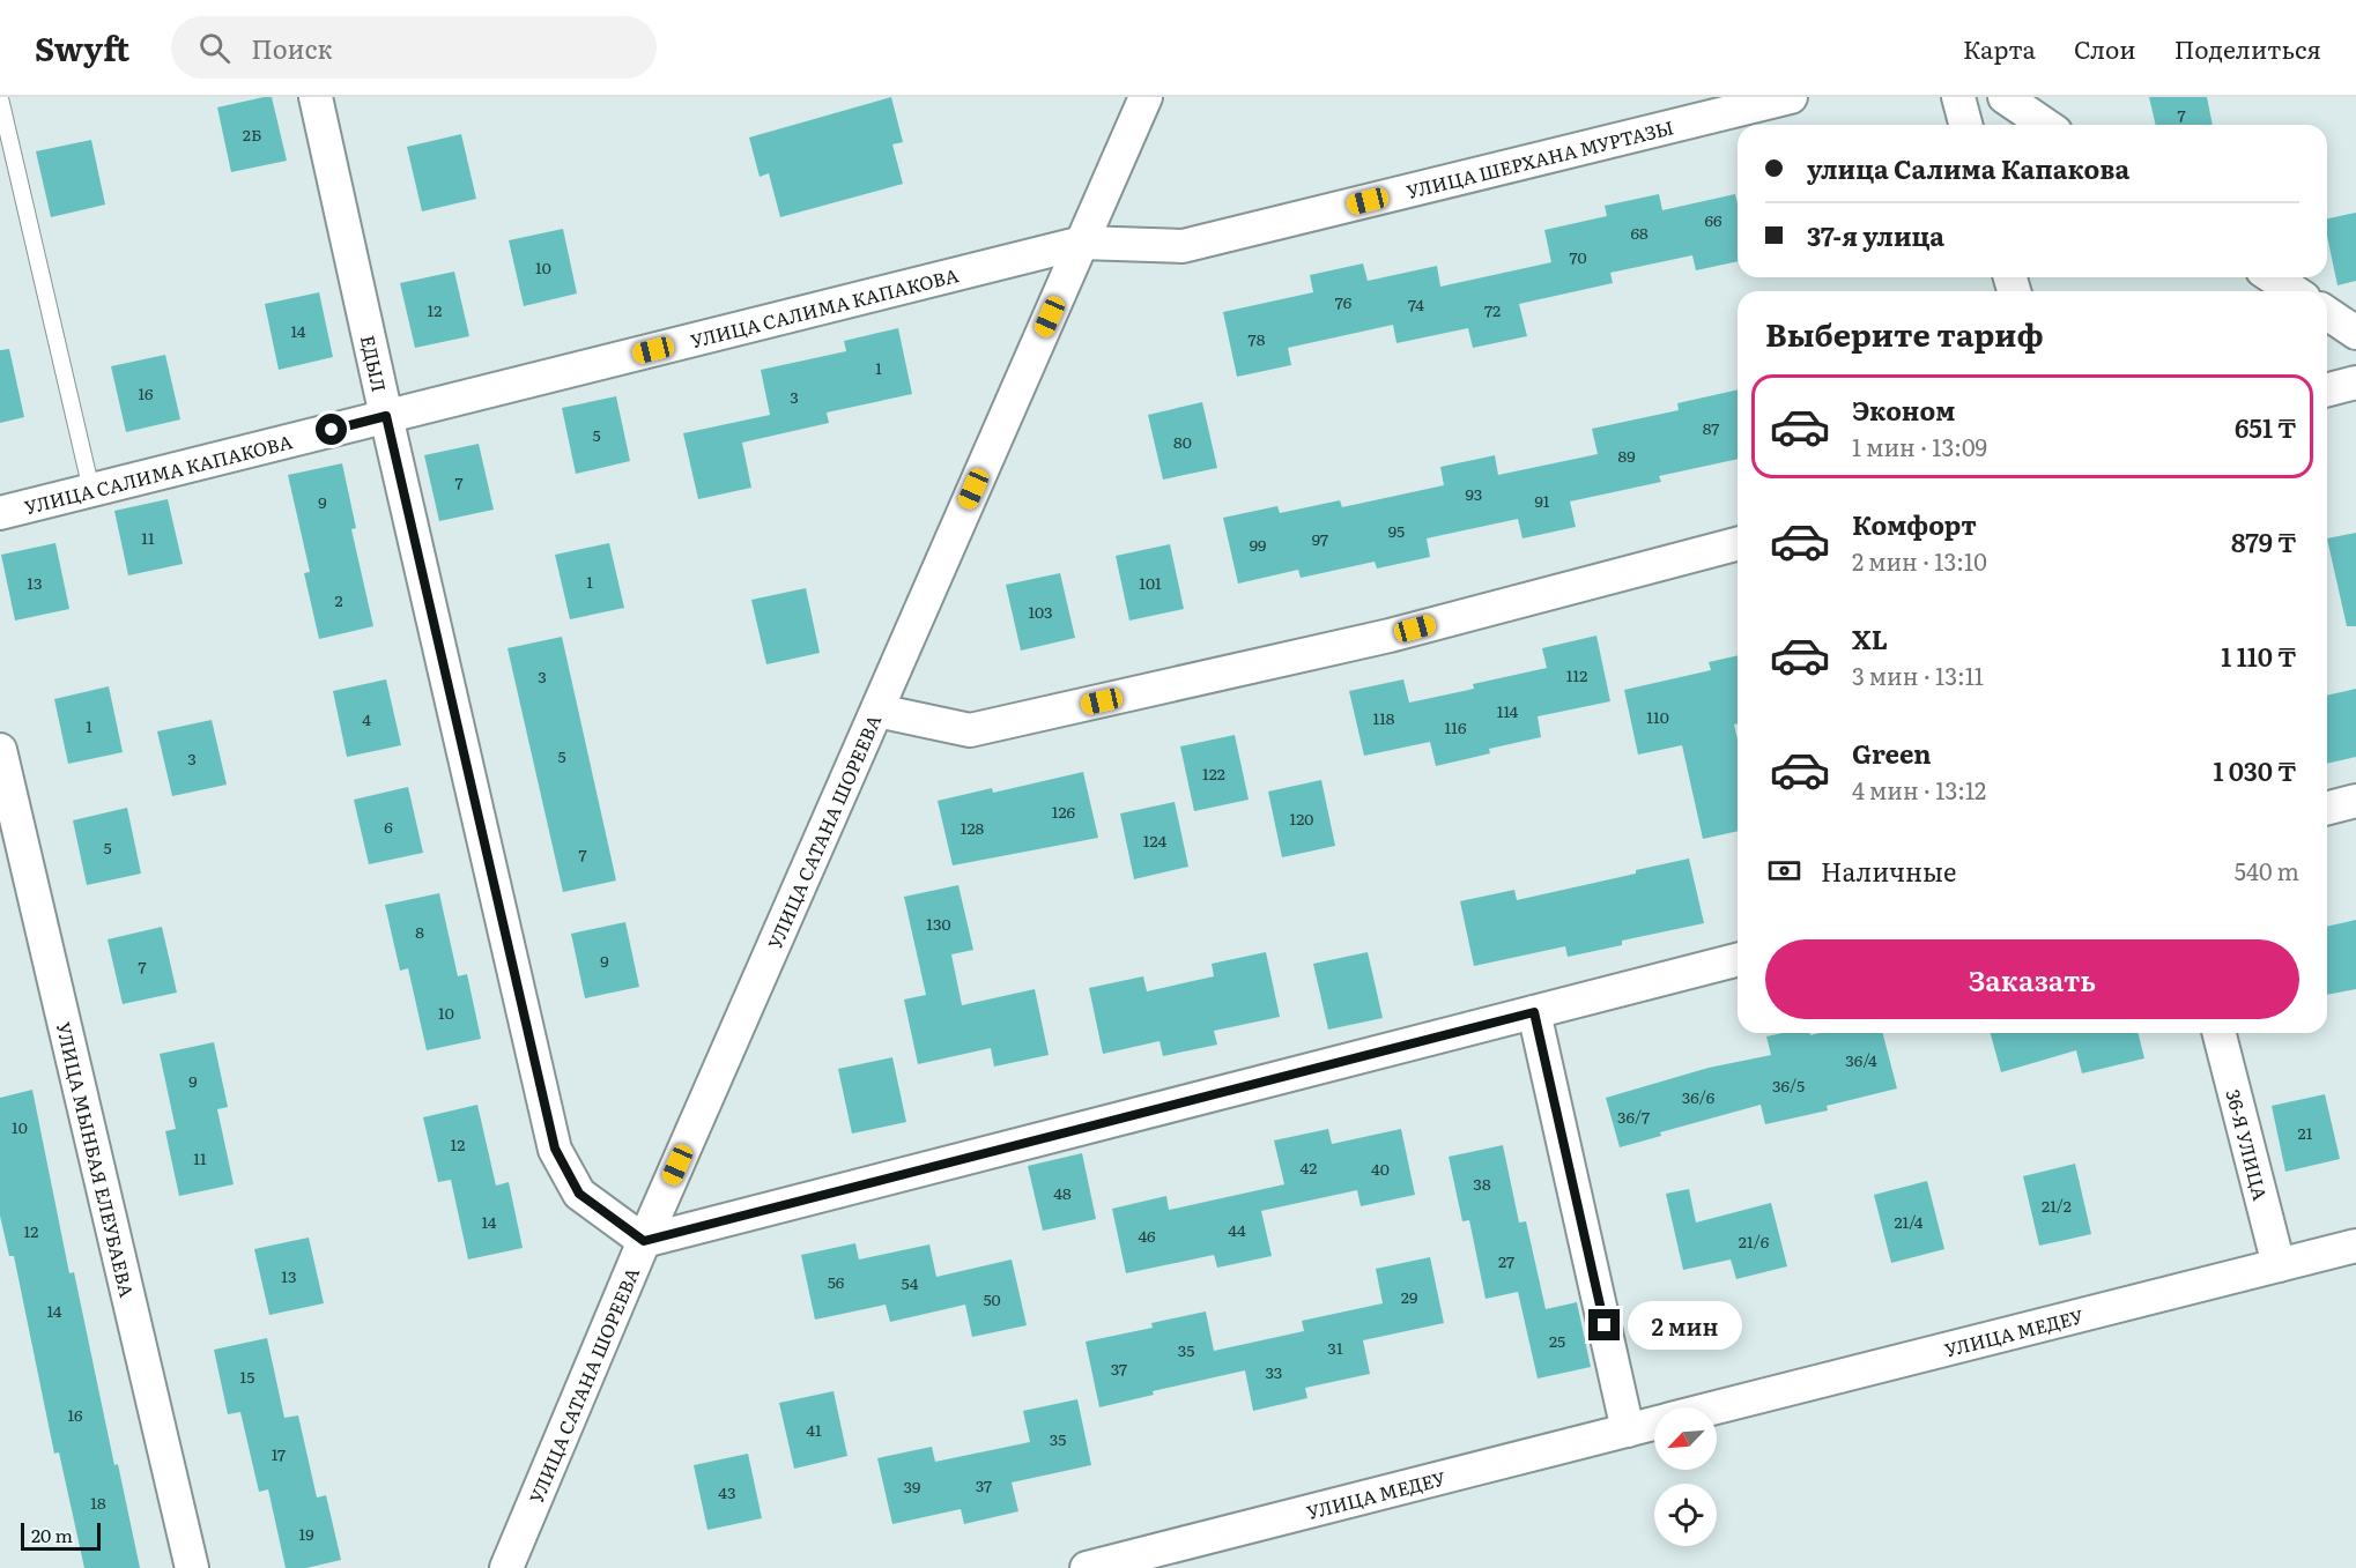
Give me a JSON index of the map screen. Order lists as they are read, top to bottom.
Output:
{
  "streets": {
    "street": [
      "УЛИЦА ШЕРХАНА МУРТАЗЫ",
      "УЛИЦА САЛИМА КАПАКОВА",
      "ЕДЫЛ",
      "УЛИЦА САТАНА ШОРЕЕВА",
      "36-Я УЛИЦА",
      "УЛИЦА МЫНБАЯ ЕЛЕУБАЕВА",
      "УЛИЦА МЕДЕУ"
    ]
  },
  "crossings": [
    ["УЛИЦА ШЕРХАНА МУРТАЗЫ", "УЛИЦА САЛИМА КАПАКОВА"],
    ["УЛИЦА ШЕРХАНА МУРТАЗЫ", "УЛИЦА САТАНА ШОРЕЕВА"],
    ["УЛИЦА САЛИМА КАПАКОВА", "ЕДЫЛ"],
    ["УЛИЦА САЛИМА КАПАКОВА", "УЛИЦА САТАНА ШОРЕЕВА"],
    ["ЕДЫЛ", "УЛИЦА САТАНА ШОРЕЕВА"],
    ["36-Я УЛИЦА", "УЛИЦА МЕДЕУ"]
  ],
  "house_numbers": [
    "7",
    "2Б",
    "66",
    "68",
    "70",
    "10",
    "76",
    "74",
    "12",
    "72",
    "14",
    "78",
    "1",
    "16",
    "3",
    "87",
    "5",
    "80",
    "89",
    "7",
    "93",
    "91",
    "9",
    "95",
    "11",
    "97",
    "99",
    "1",
    "13",
    "101",
    "2",
    "103",
    "112",
    "3",
    "114",
    "110",
    "118",
    "4",
    "1",
    "116",
    "5",
    "3",
    "122",
    "126",
    "120",
    "6",
    "128",
    "124",
    "5",
    "7",
    "130",
    "8",
    "9",
    "7",
    "10",
    "36/4",
    "9",
    "36/5",
    "36/6",
    "36/7",
    "10",
    "21",
    "12",
    "11",
    "42",
    "40",
    "38",
    "48",
    "21/2",
    "14",
    "21/4",
    "44",
    "12",
    "46",
    "21/6",
    "27",
    "13",
    "56",
    "54",
    "29",
    "50",
    "14",
    "25",
    "31",
    "35",
    "37",
    "33",
    "15",
    "16",
    "41",
    "35",
    "17",
    "37",
    "39",
    "43",
    "18",
    "19"
  ],
  "scale_bar": "20 m",
  "north": "bottom left",
  "page": {
    "header": "Swyft",
    "search": "Поиск",
    "nav": ["Карта", "Слои", "Поделиться"],
    "banner": ["улица Салима Капакова", "37-я улица"],
    "heading": "Выберите тариф",
    "list": [
      {
        "name": "Эконом",
        "note": "1 мин · 13:09",
        "value": "651 ₸"
      },
      {
        "name": "Комфорт",
        "note": "2 мин · 13:10",
        "value": "879 ₸"
      },
      {
        "name": "XL",
        "note": "3 мин · 13:11",
        "value": "1 110 ₸"
      },
      {
        "name": "Green",
        "note": "4 мин · 13:12",
        "value": "1 030 ₸"
      }
    ],
    "pay": ["Наличные", "540 m"],
    "buttons": "Заказать",
    "bubble": "2 мин",
    "scale": "20 m"
  }
}
